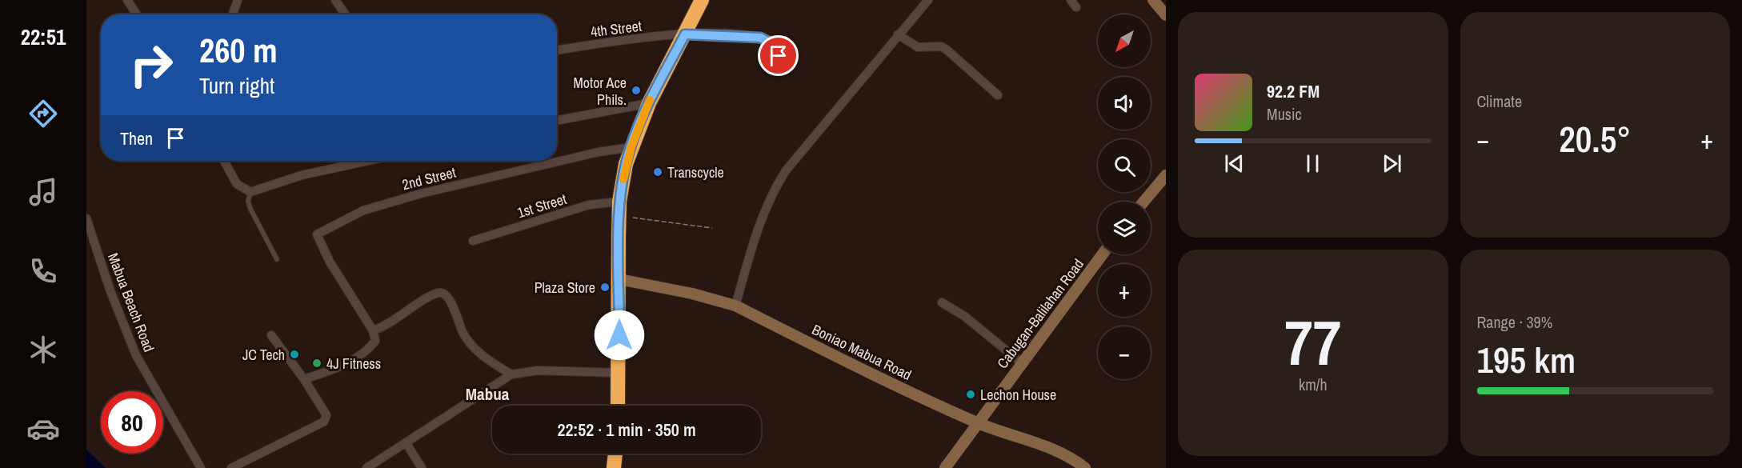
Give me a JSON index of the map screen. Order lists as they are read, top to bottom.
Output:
{
  "streets": {
    "street": [
      "4th Street",
      "2nd Street",
      "1st Street",
      "Mabua Beach Road",
      "Cabugan-Balilahan Road",
      "Boniao Mabua Road"
    ]
  },
  "crossings": [
    ["Cabugan-Balilahan Road", "Boniao Mabua Road"]
  ],
  "districts": ["Mabua"],
  "places": [
    "Motor Ace Phils.",
    "Transcycle",
    "Plaza Store",
    "JC Tech",
    "4J Fitness",
    "Lechon House"
  ],
  "north": "bottom left",
  "page": {
    "tabs": "22:51",
    "tile": [
      "Climate",
      ["77", "km/h"],
      ["Range · 39%", "195 km"]
    ],
    "map_buttons": ["+", "−"],
    "turn": ["260 m", "Turn right"],
    "song": ["92.2 FM", "Music"],
    "then": "Then",
    "heat": ["−", "20.5°", "+"],
    "limit": "80",
    "trip": "22:52 · 1 min · 350 m"
  }
}
